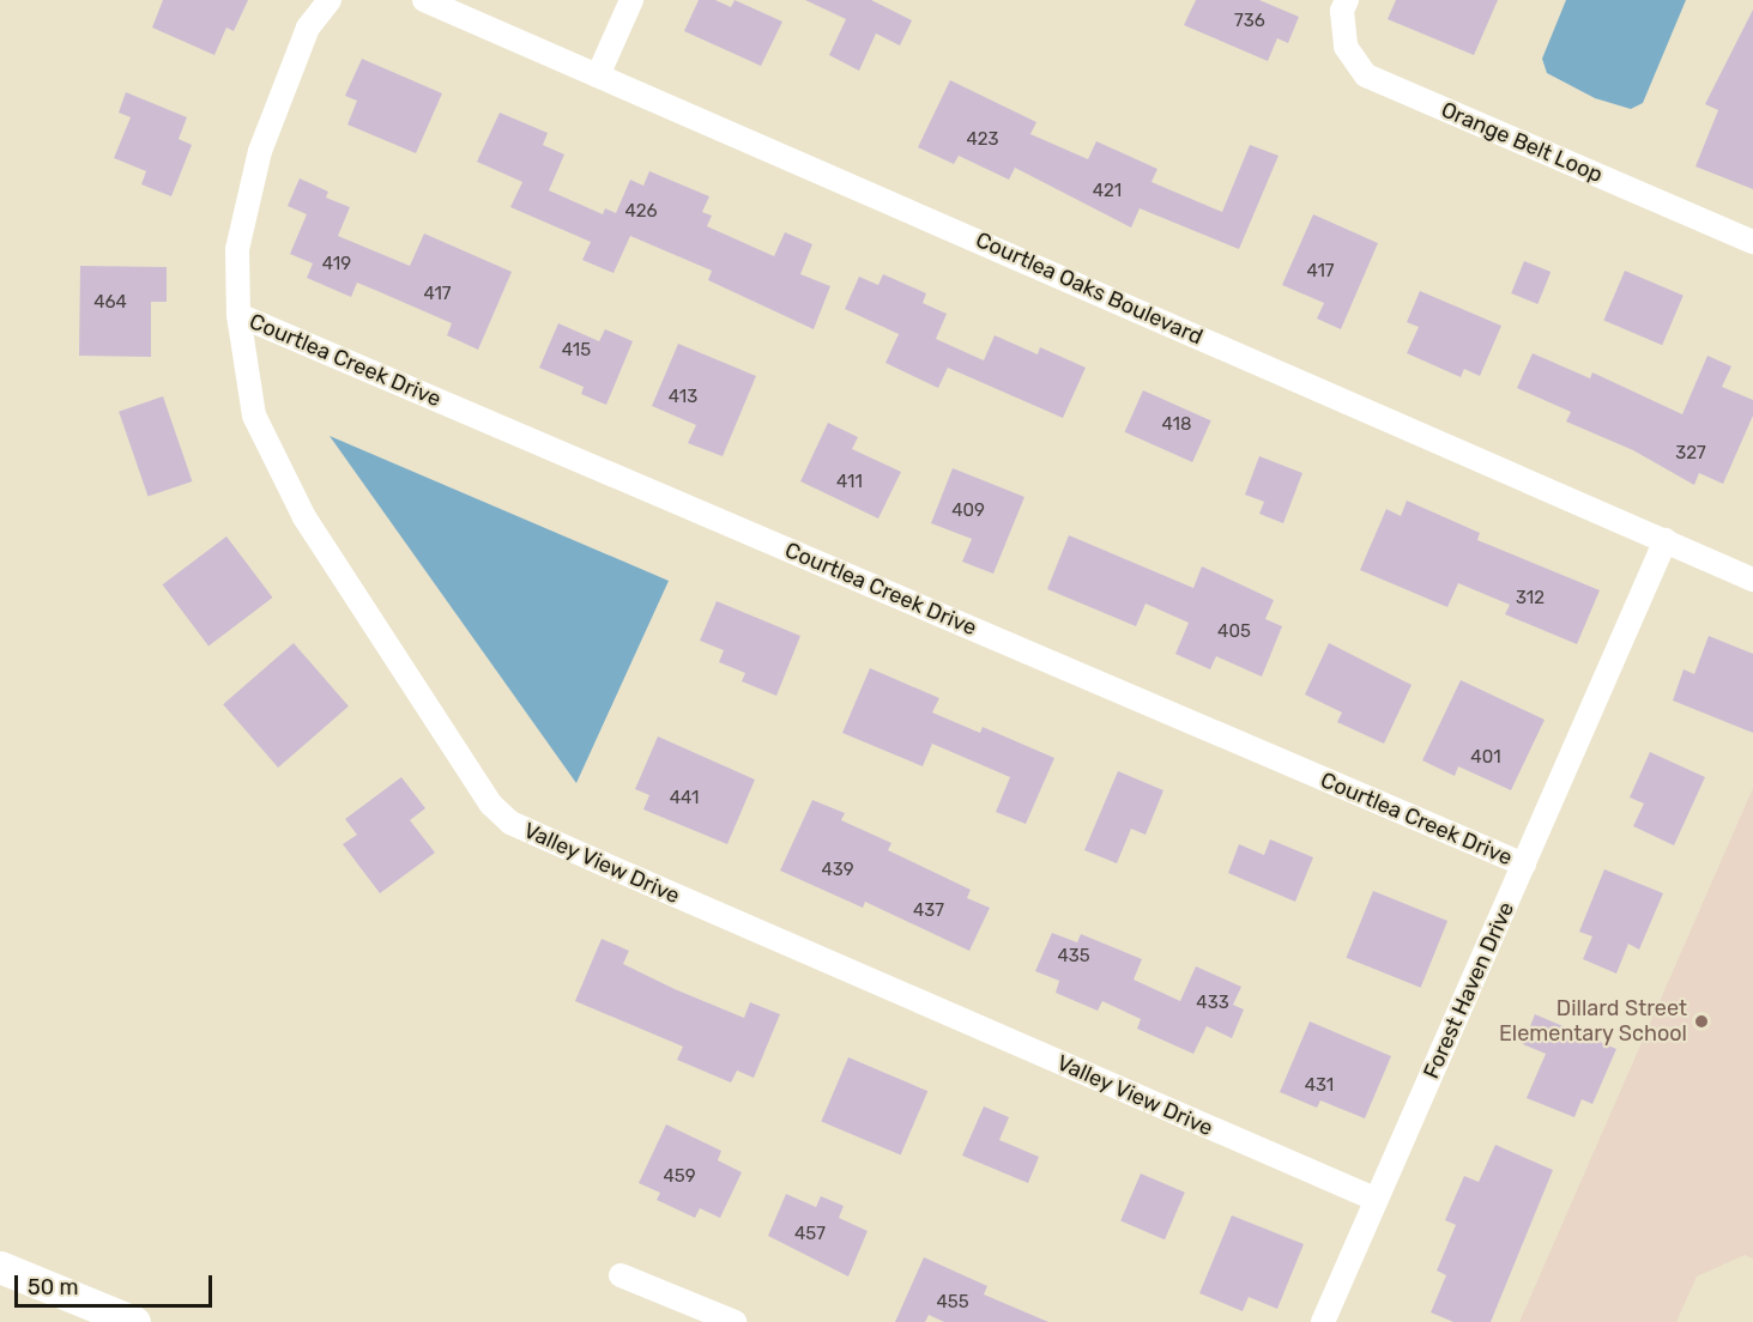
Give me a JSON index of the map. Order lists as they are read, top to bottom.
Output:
{
  "streets": {
    "street": [
      "Orange Belt Loop",
      "Courtlea Oaks Boulevard",
      "Courtlea Creek Drive",
      "Valley View Drive",
      "Forest Haven Drive"
    ]
  },
  "crossings": [
    ["Courtlea Oaks Boulevard", "Forest Haven Drive"],
    ["Courtlea Creek Drive", "Valley View Drive"],
    ["Courtlea Creek Drive", "Forest Haven Drive"],
    ["Valley View Drive", "Forest Haven Drive"]
  ],
  "places": ["Dillard Street Elementary School"],
  "house_numbers": [
    "736",
    "423",
    "421",
    "426",
    "419",
    "417",
    "417",
    "464",
    "415",
    "413",
    "418",
    "327",
    "411",
    "409",
    "312",
    "405",
    "401",
    "441",
    "439",
    "437",
    "435",
    "433",
    "431",
    "459",
    "457",
    "455"
  ],
  "scale_bar": "50 m"
}
